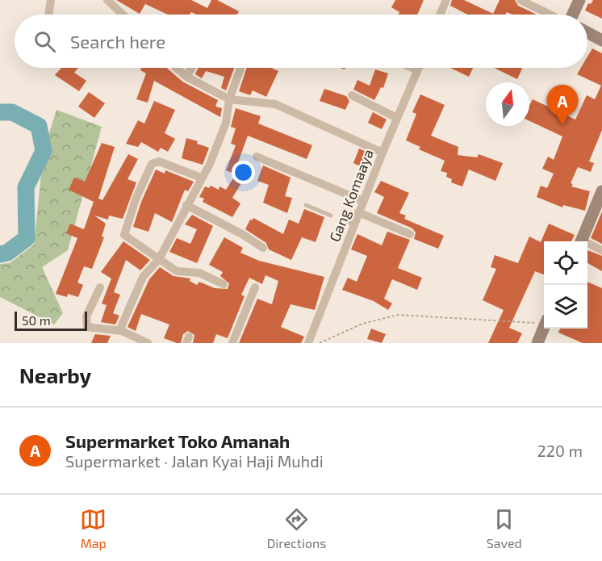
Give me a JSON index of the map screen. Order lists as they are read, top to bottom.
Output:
{
  "streets": {
    "street": ["Gang Komaaya"]
  },
  "scale_bar": "50 m",
  "north": "top",
  "page": {
    "search": "Search here",
    "pins": "A",
    "scale": "50 m",
    "heading": "Nearby",
    "list": [
      {
        "mark": "A",
        "name": "Supermarket Toko Amanah",
        "note": "Supermarket · Jalan Kyai Haji Muhdi",
        "value": "220 m"
      }
    ],
    "nav": ["Map", "Directions", "Saved"]
  }
}
